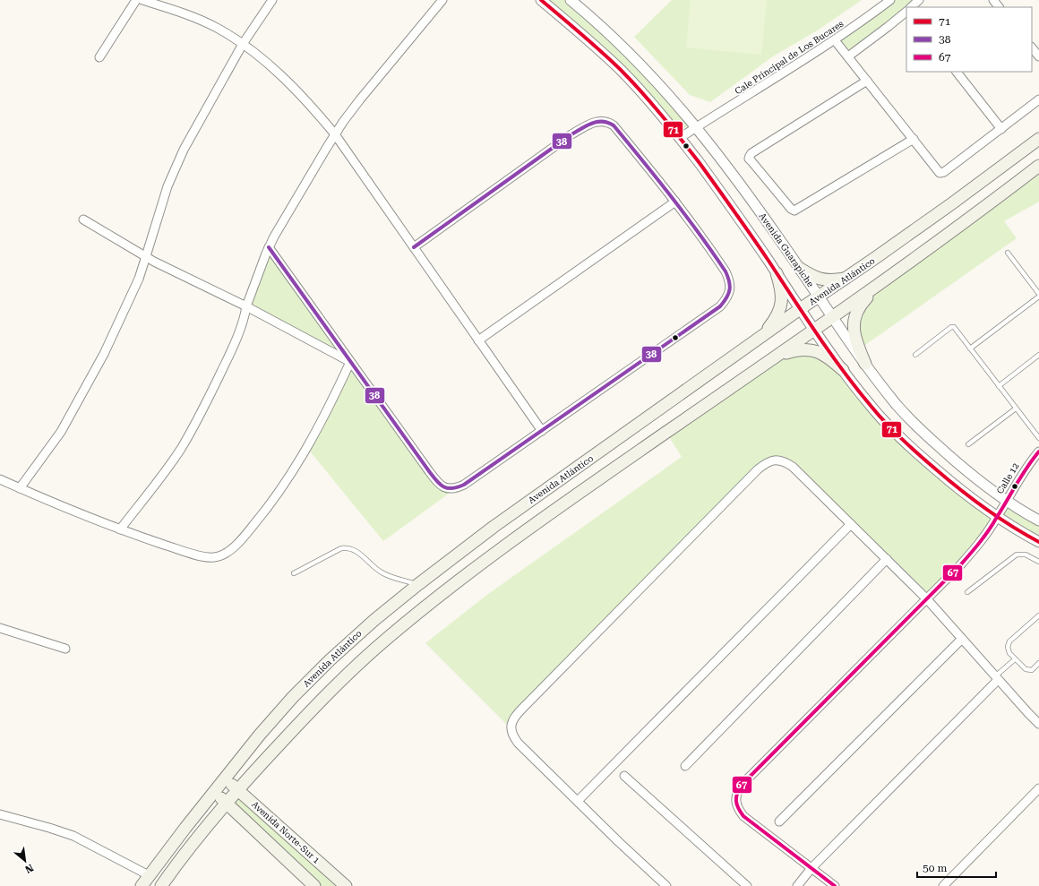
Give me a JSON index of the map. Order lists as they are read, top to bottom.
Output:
{
  "streets": {
    "main road": ["Avenida Atlántico", "Avenida Norte-Sur 1"],
    "street": ["Cale Principal de Los Bucares", "Avenida Guarapiche", "Calle 12"]
  },
  "crossings": [
    ["Cale Principal de Los Bucares", "Avenida Guarapiche"],
    ["Avenida Guarapiche", "Avenida Atlántico"],
    ["Avenida Guarapiche", "Calle 12"],
    ["Avenida Atlántico", "Avenida Norte-Sur 1"]
  ],
  "lines": ["transit line 71", "transit line 38", "transit line 67"],
  "legend": ["71", "38", "67"],
  "scale_bar": "50 m",
  "north": "bottom right"
}
